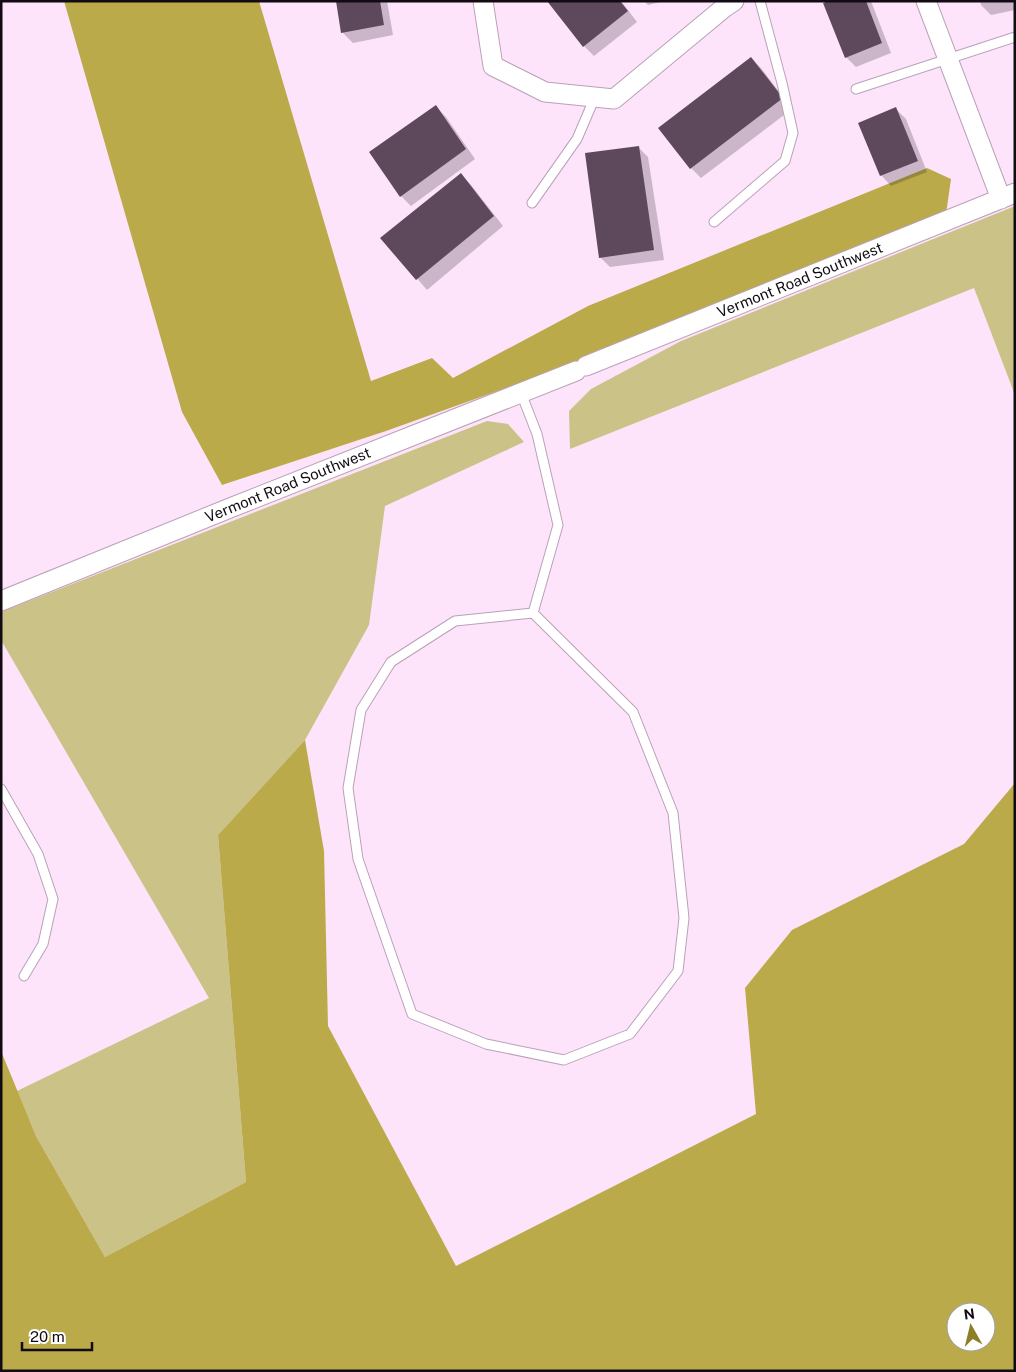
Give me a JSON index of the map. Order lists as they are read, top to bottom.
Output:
{
  "streets": {
    "street": ["Vermont Road Southwest"]
  },
  "scale_bar": "20 m",
  "north": "top"
}
